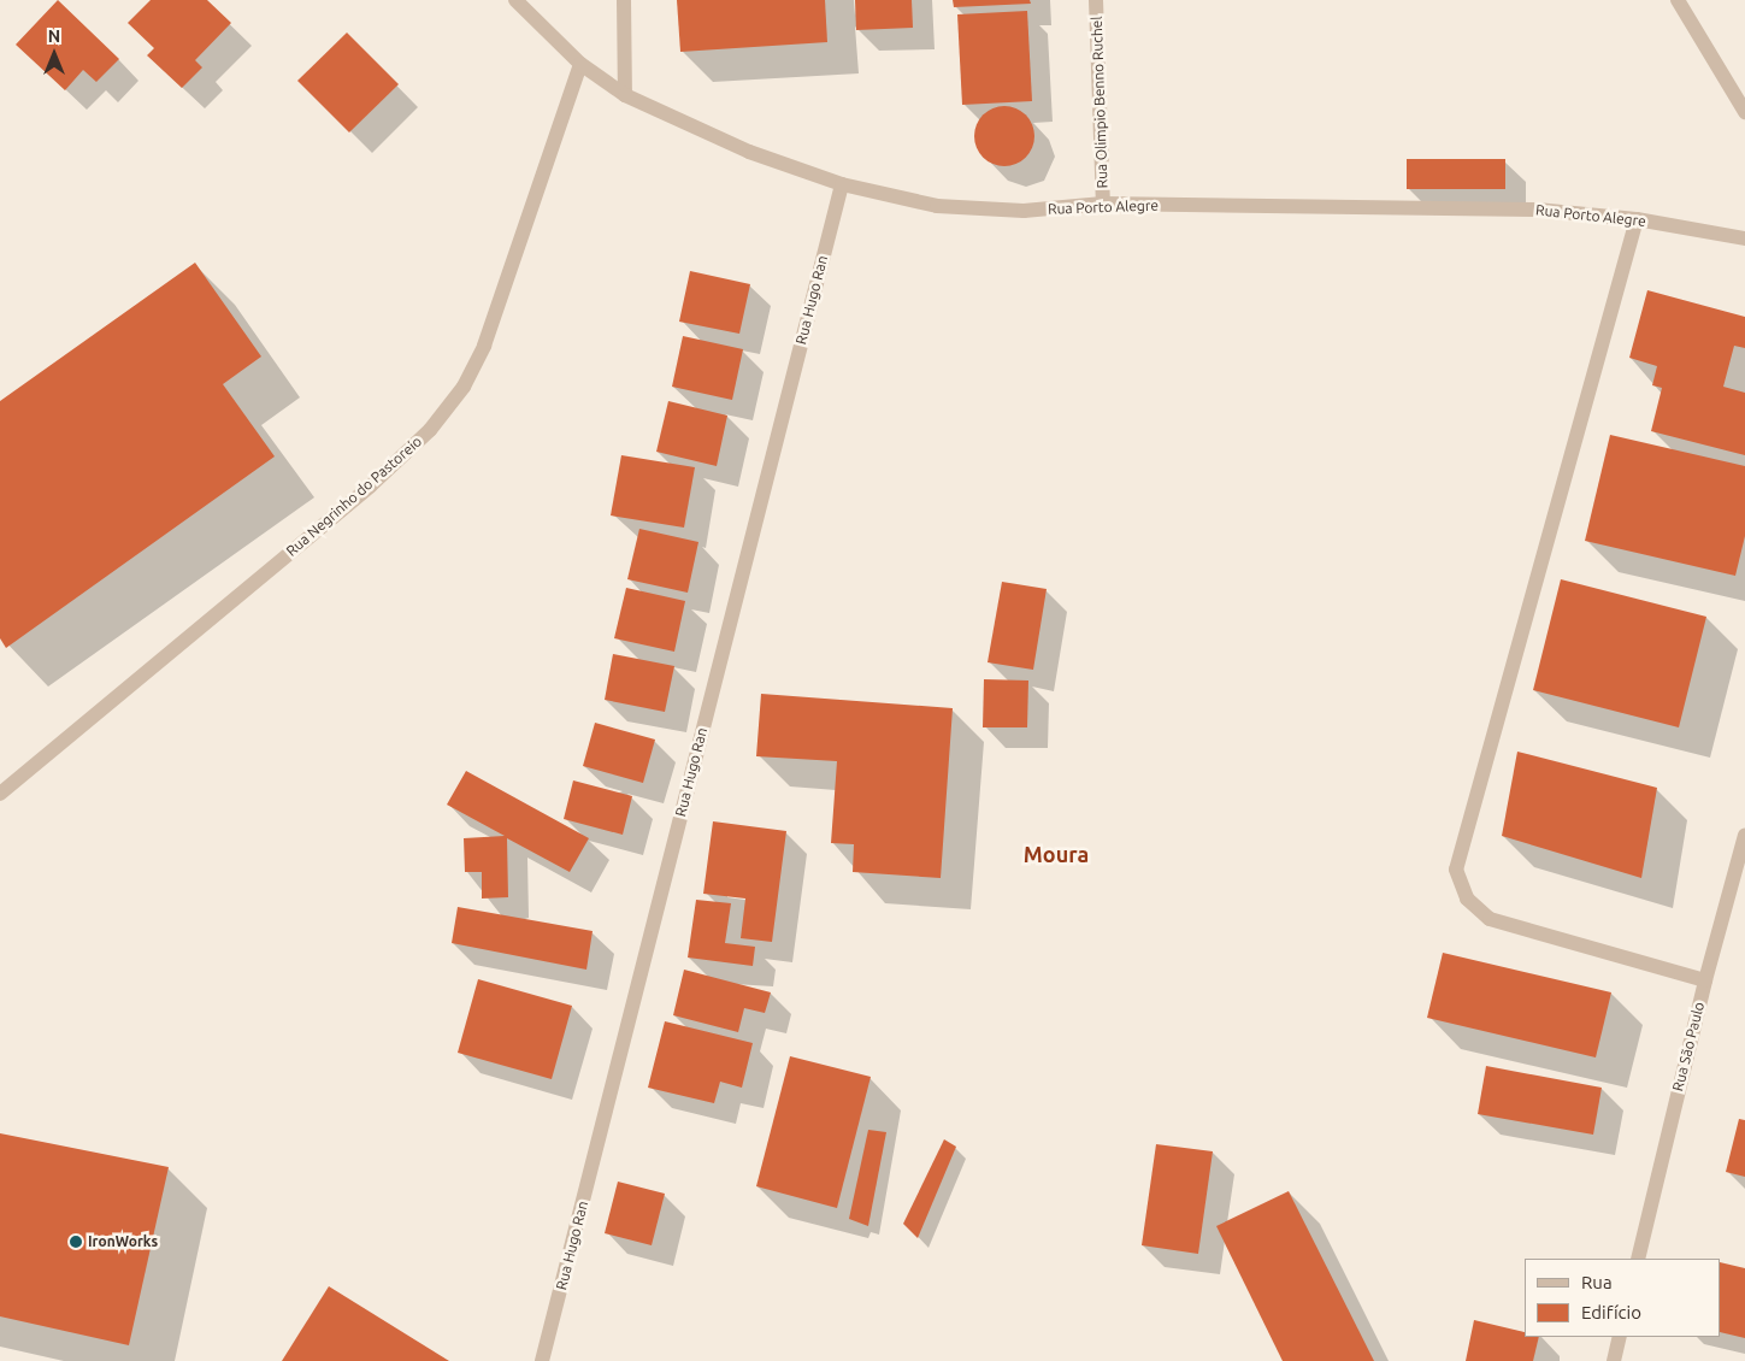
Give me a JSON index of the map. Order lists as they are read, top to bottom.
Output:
{
  "streets": {
    "street": [
      "Rua Olimpio Benno Ruchel",
      "Rua Porto Alegre",
      "Rua Hugo Ran",
      "Rua Negrinho do Pastoreio",
      "Rua São Paulo"
    ]
  },
  "crossings": [
    ["Rua Olimpio Benno Ruchel", "Rua Porto Alegre"],
    ["Rua Porto Alegre", "Rua Hugo Ran"],
    ["Rua Porto Alegre", "Rua Negrinho do Pastoreio"]
  ],
  "districts": ["Moura"],
  "places": ["IronWorks"],
  "legend": ["Rua", "Edifício"],
  "north": "top"
}
